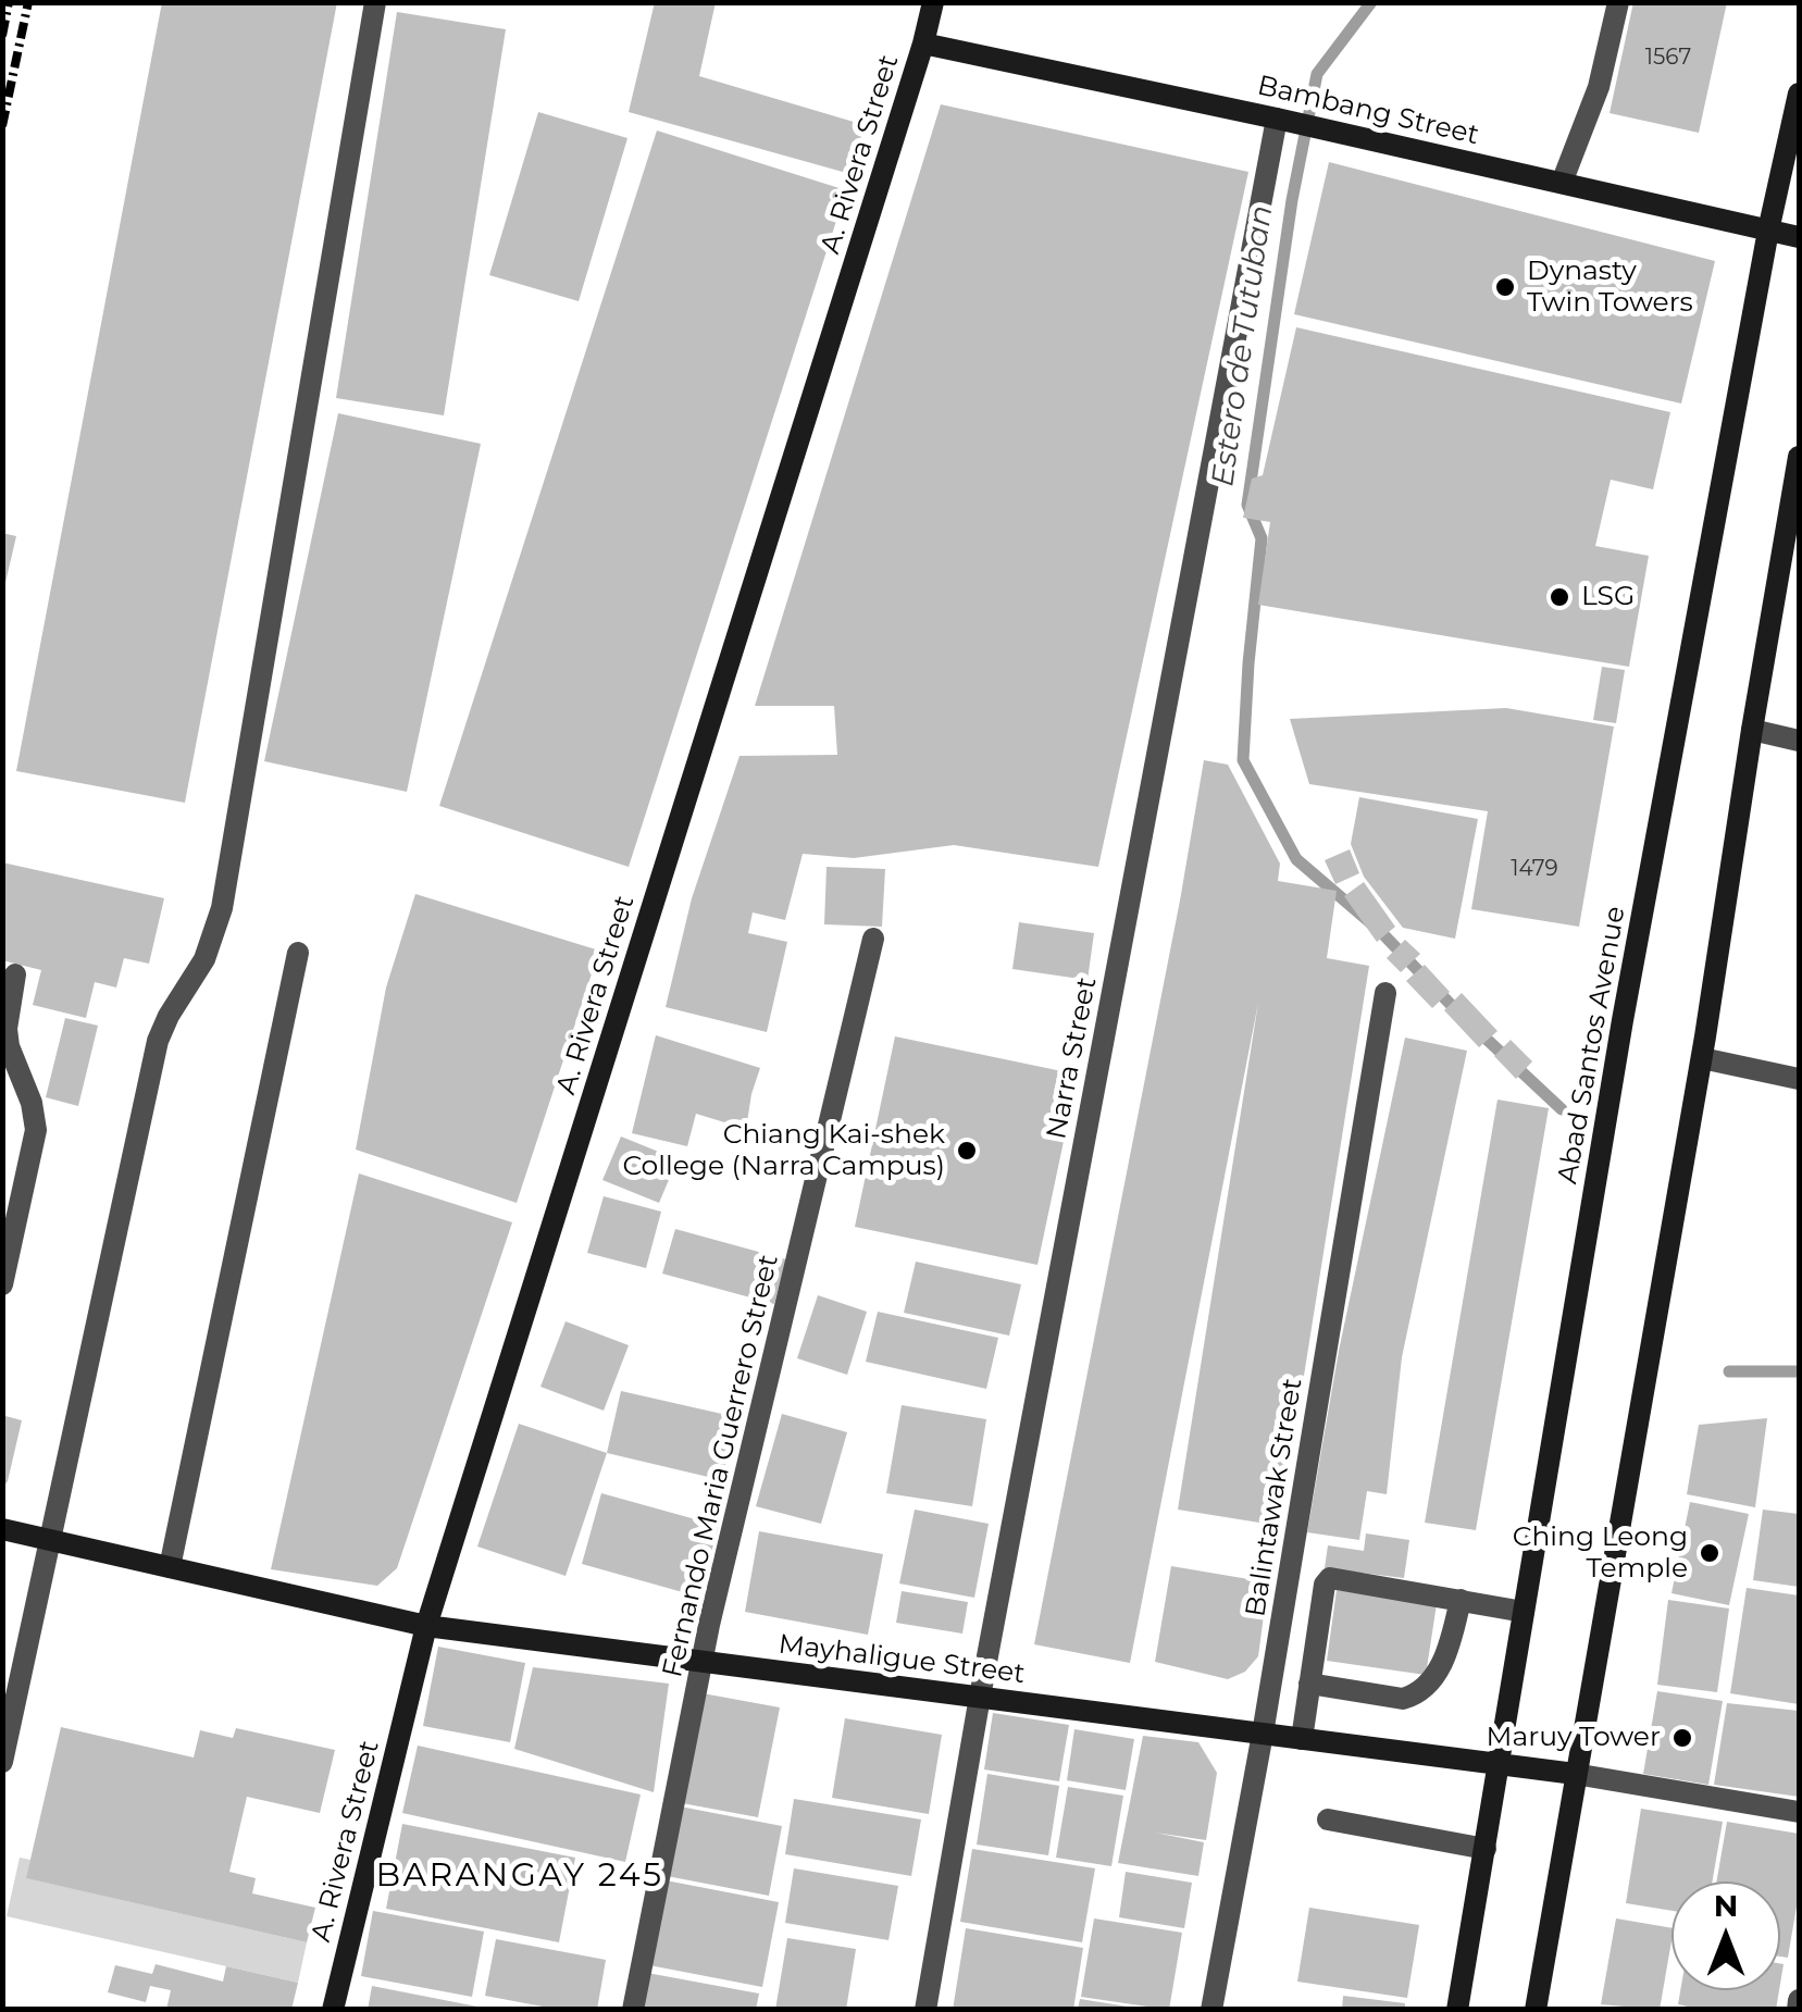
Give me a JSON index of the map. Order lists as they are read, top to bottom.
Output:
{
  "streets": {
    "street": [
      "Bambang Street",
      "A. Rivera Street",
      "Abad Santos Avenue",
      "Narra Street",
      "Fernando Maria Guerrero Street",
      "Balintawak Street",
      "Mayhaligue Street"
    ]
  },
  "crossings": [
    ["Bambang Street", "A. Rivera Street"],
    ["Bambang Street", "Abad Santos Avenue"],
    ["Bambang Street", "Narra Street"],
    ["A. Rivera Street", "Mayhaligue Street"],
    ["Abad Santos Avenue", "Mayhaligue Street"],
    ["Narra Street", "Mayhaligue Street"],
    ["Fernando Maria Guerrero Street", "Mayhaligue Street"],
    ["Balintawak Street", "Mayhaligue Street"]
  ],
  "districts": ["BARANGAY 245"],
  "water": ["Estero de Tutuban"],
  "places": [
    "Dynasty Twin Towers",
    "LSG",
    "Chiang Kai-shek College (Narra Campus)",
    "Ching Leong Temple",
    "Maruy Tower"
  ],
  "house_numbers": ["1567", "1479"],
  "north": "top"
}
